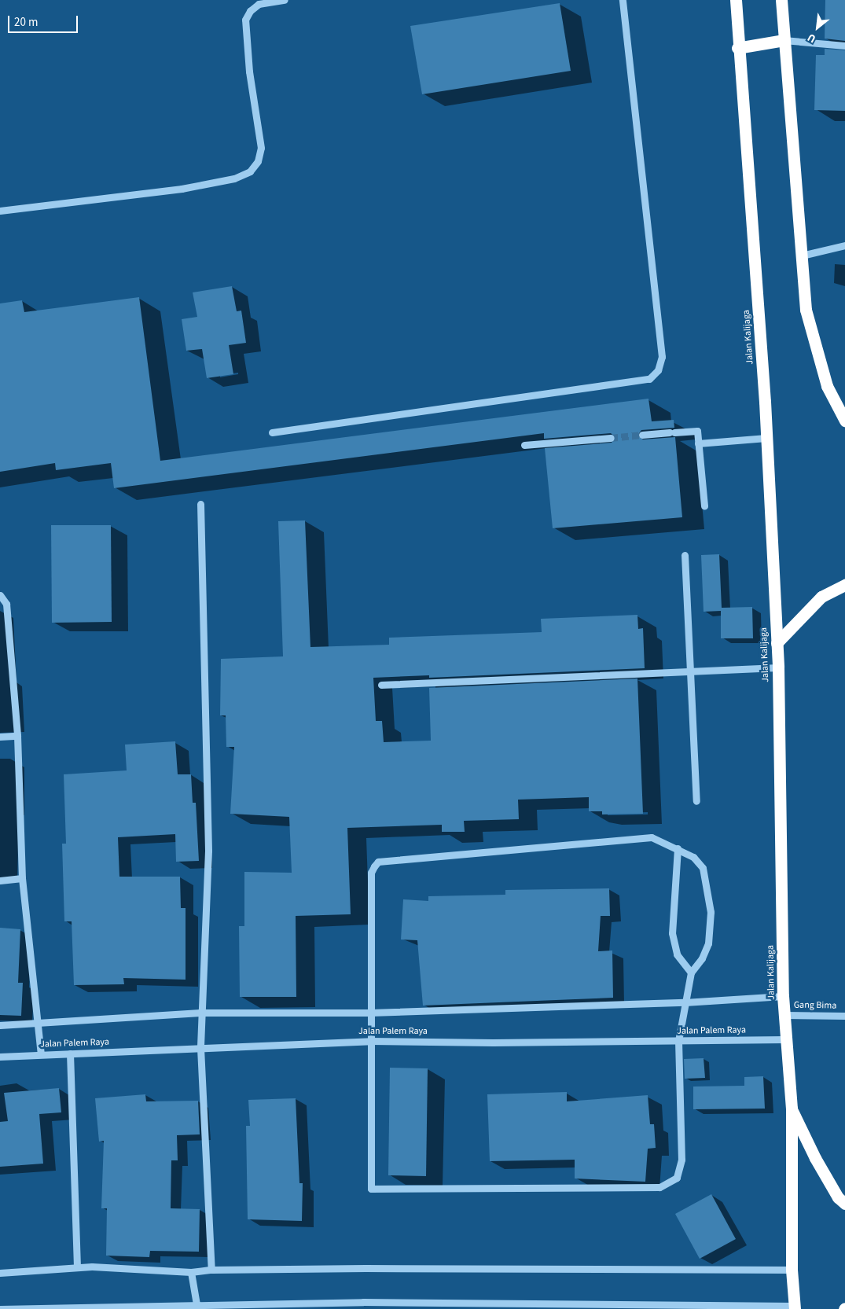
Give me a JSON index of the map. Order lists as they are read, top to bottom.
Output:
{
  "streets": {
    "highway": ["Jalan Kalijaga"],
    "street": ["Gang Bima", "Jalan Palem Raya"]
  },
  "crossings": [
    ["Jalan Kalijaga", "Gang Bima"],
    ["Jalan Kalijaga", "Jalan Palem Raya"]
  ],
  "scale_bar": "20 m",
  "north": "bottom left"
}
